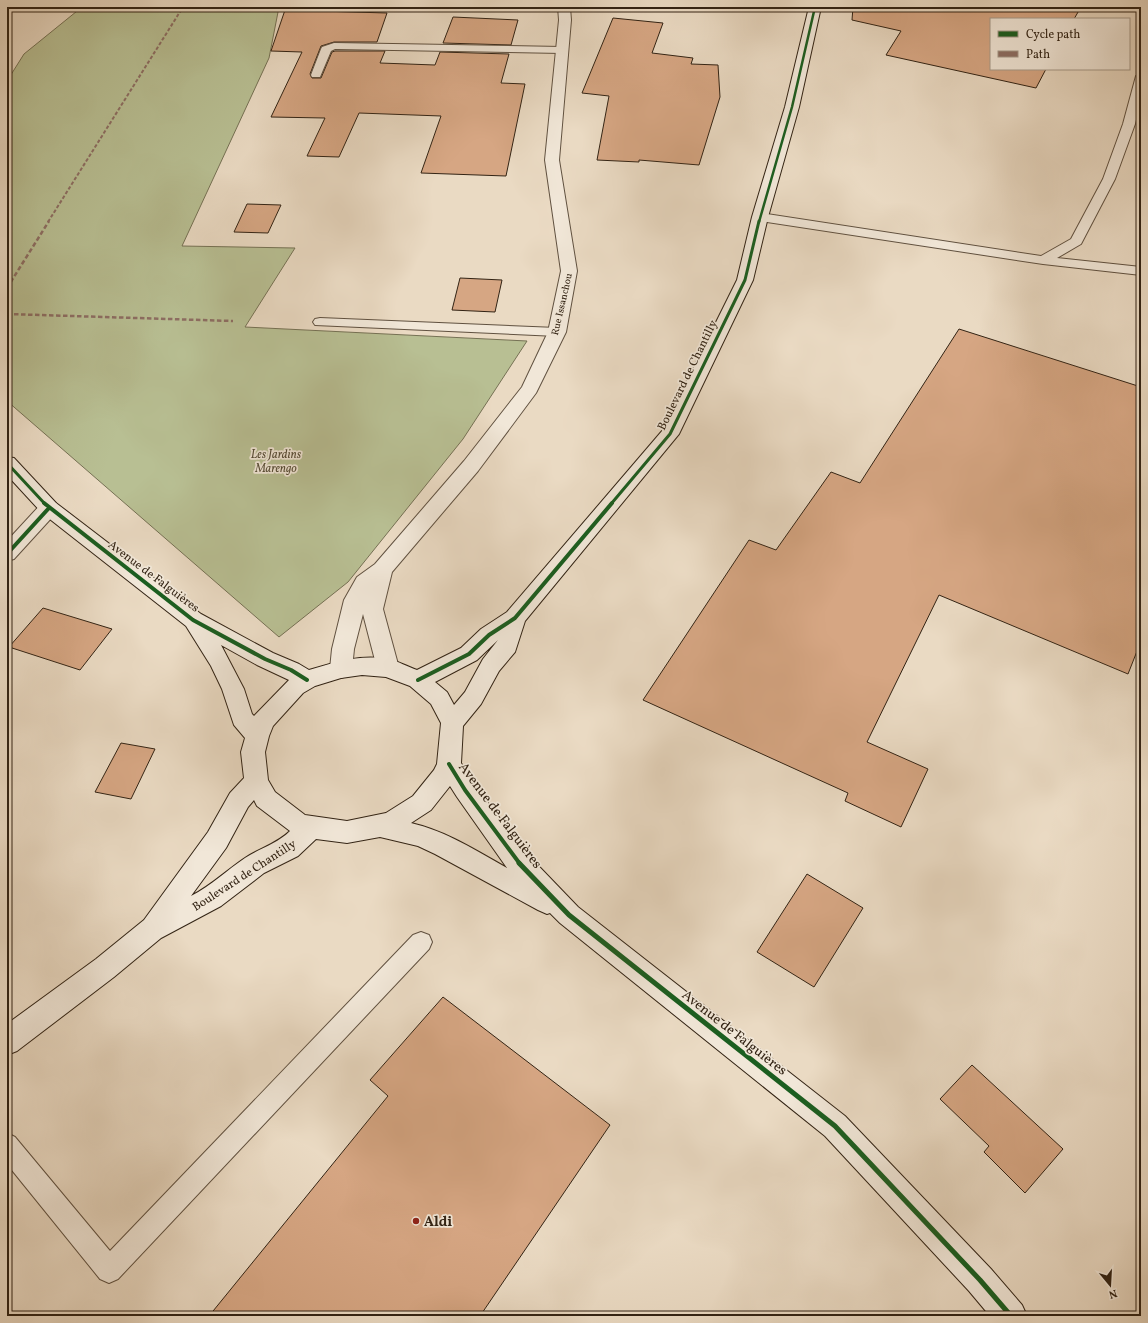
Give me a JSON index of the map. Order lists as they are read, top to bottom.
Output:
{
  "streets": {
    "street": ["Rue Issanchou", "Boulevard de Chantilly", "Avenue de Falguières"]
  },
  "parks": ["Les Jardins Marengo"],
  "places": ["Aldi"],
  "legend": ["Cycle path", "Path"],
  "north": "bottom"
}
